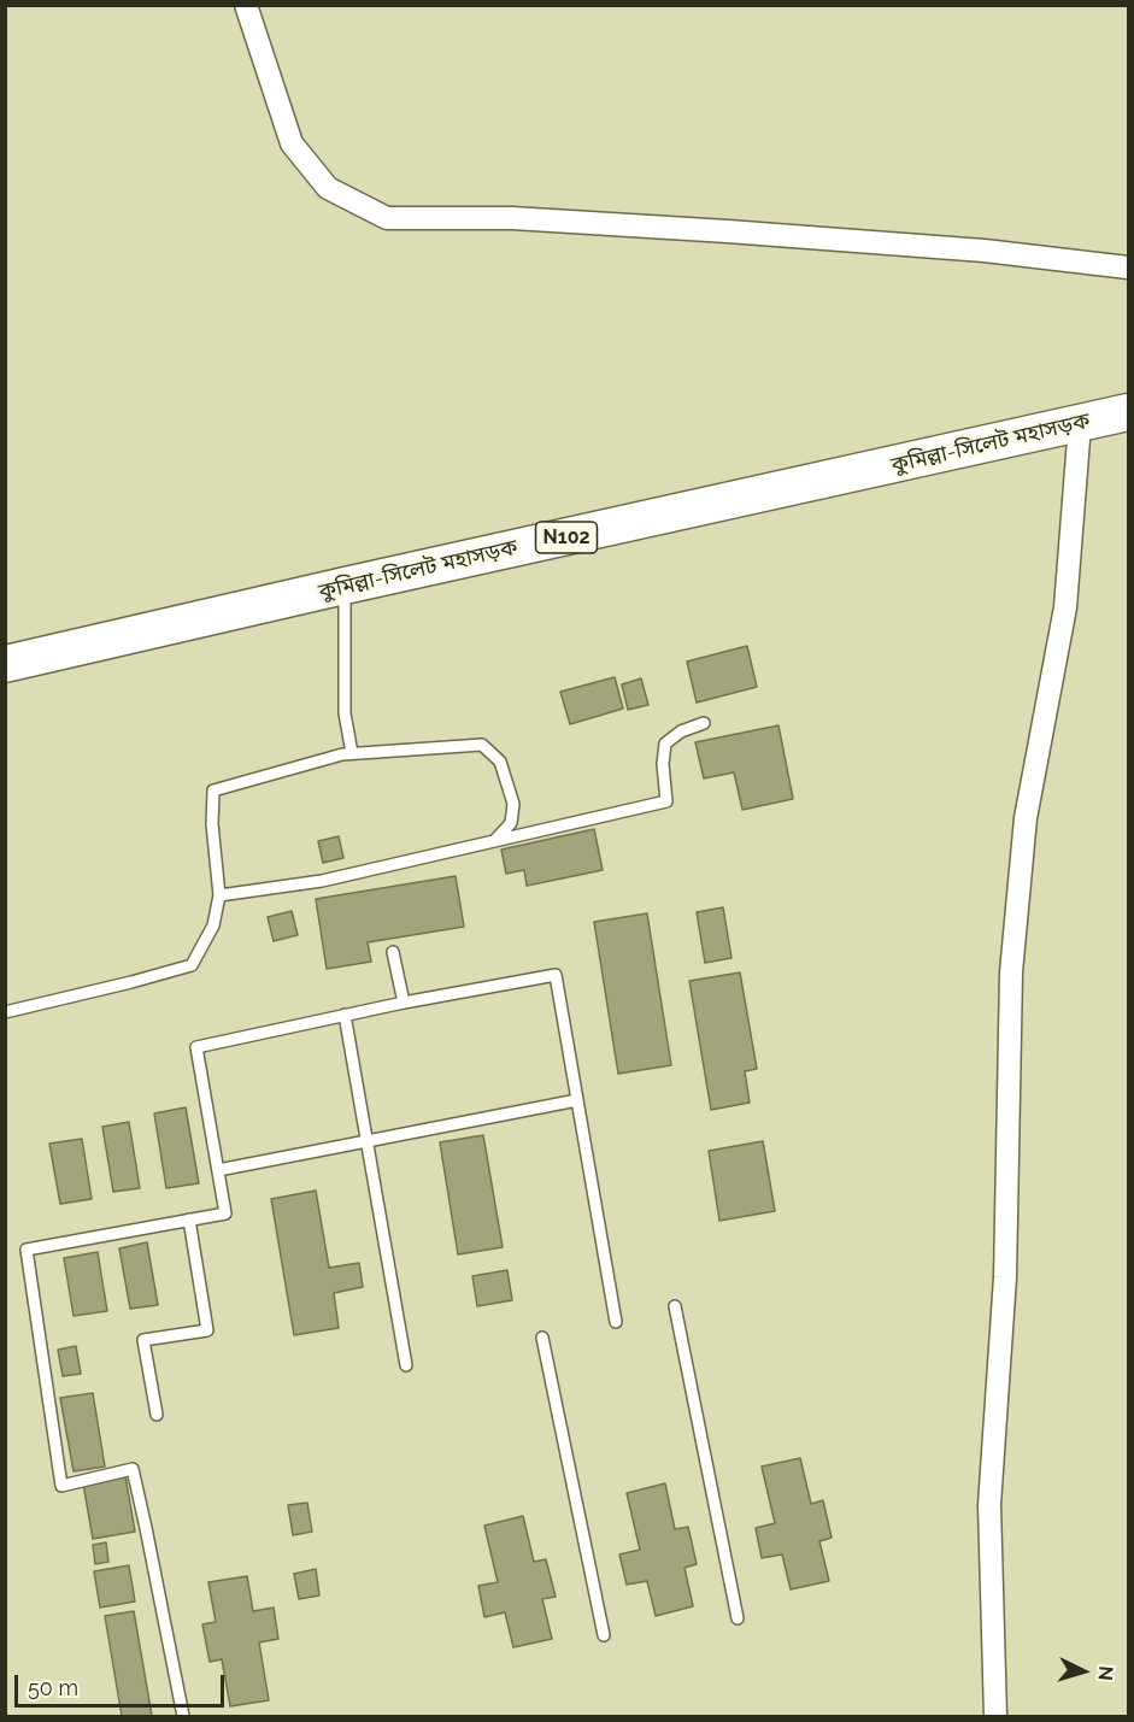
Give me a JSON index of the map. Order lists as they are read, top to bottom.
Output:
{
  "streets": {
    "highway": ["কুমিল্লা-সিলেট মহাসড়ক", "N102"]
  },
  "scale_bar": "50 m",
  "north": "right"
}
